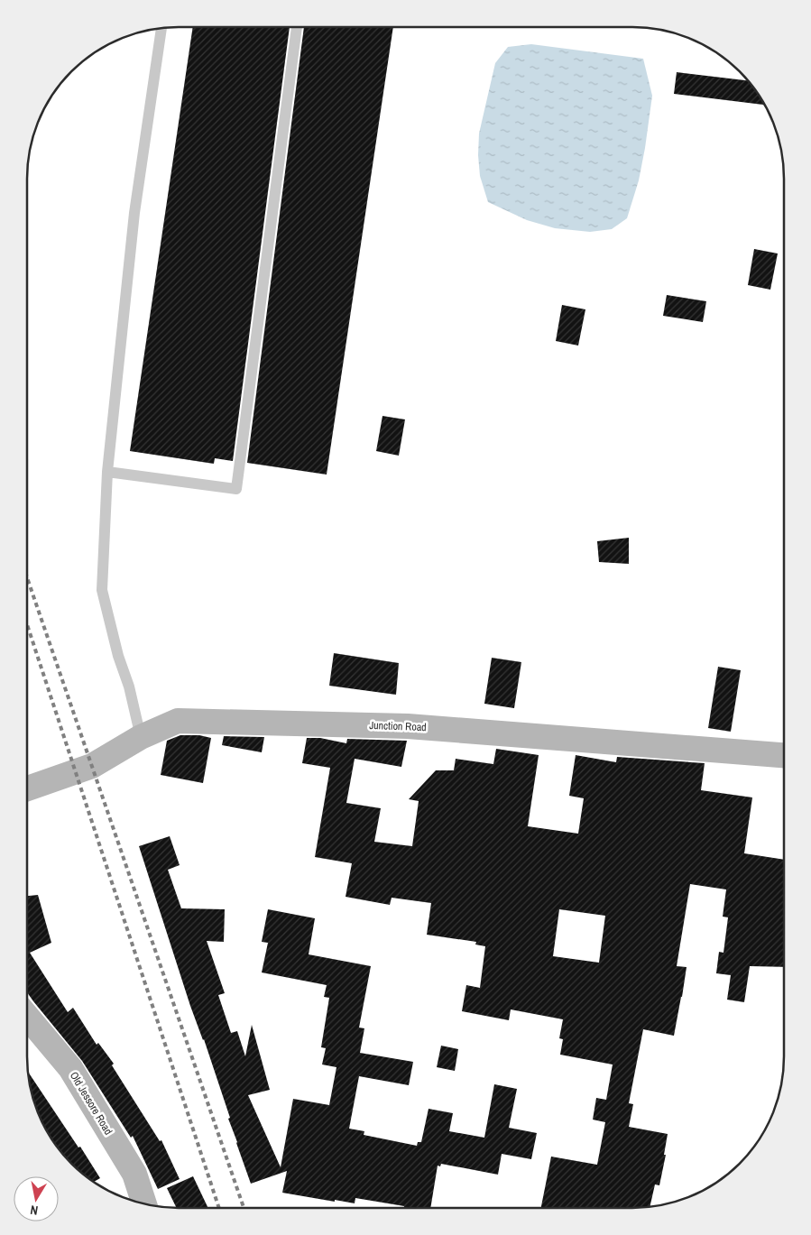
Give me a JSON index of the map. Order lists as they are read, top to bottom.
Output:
{
  "streets": {
    "main road": ["Junction Road", "Old Jessore Road"]
  },
  "north": "bottom"
}
